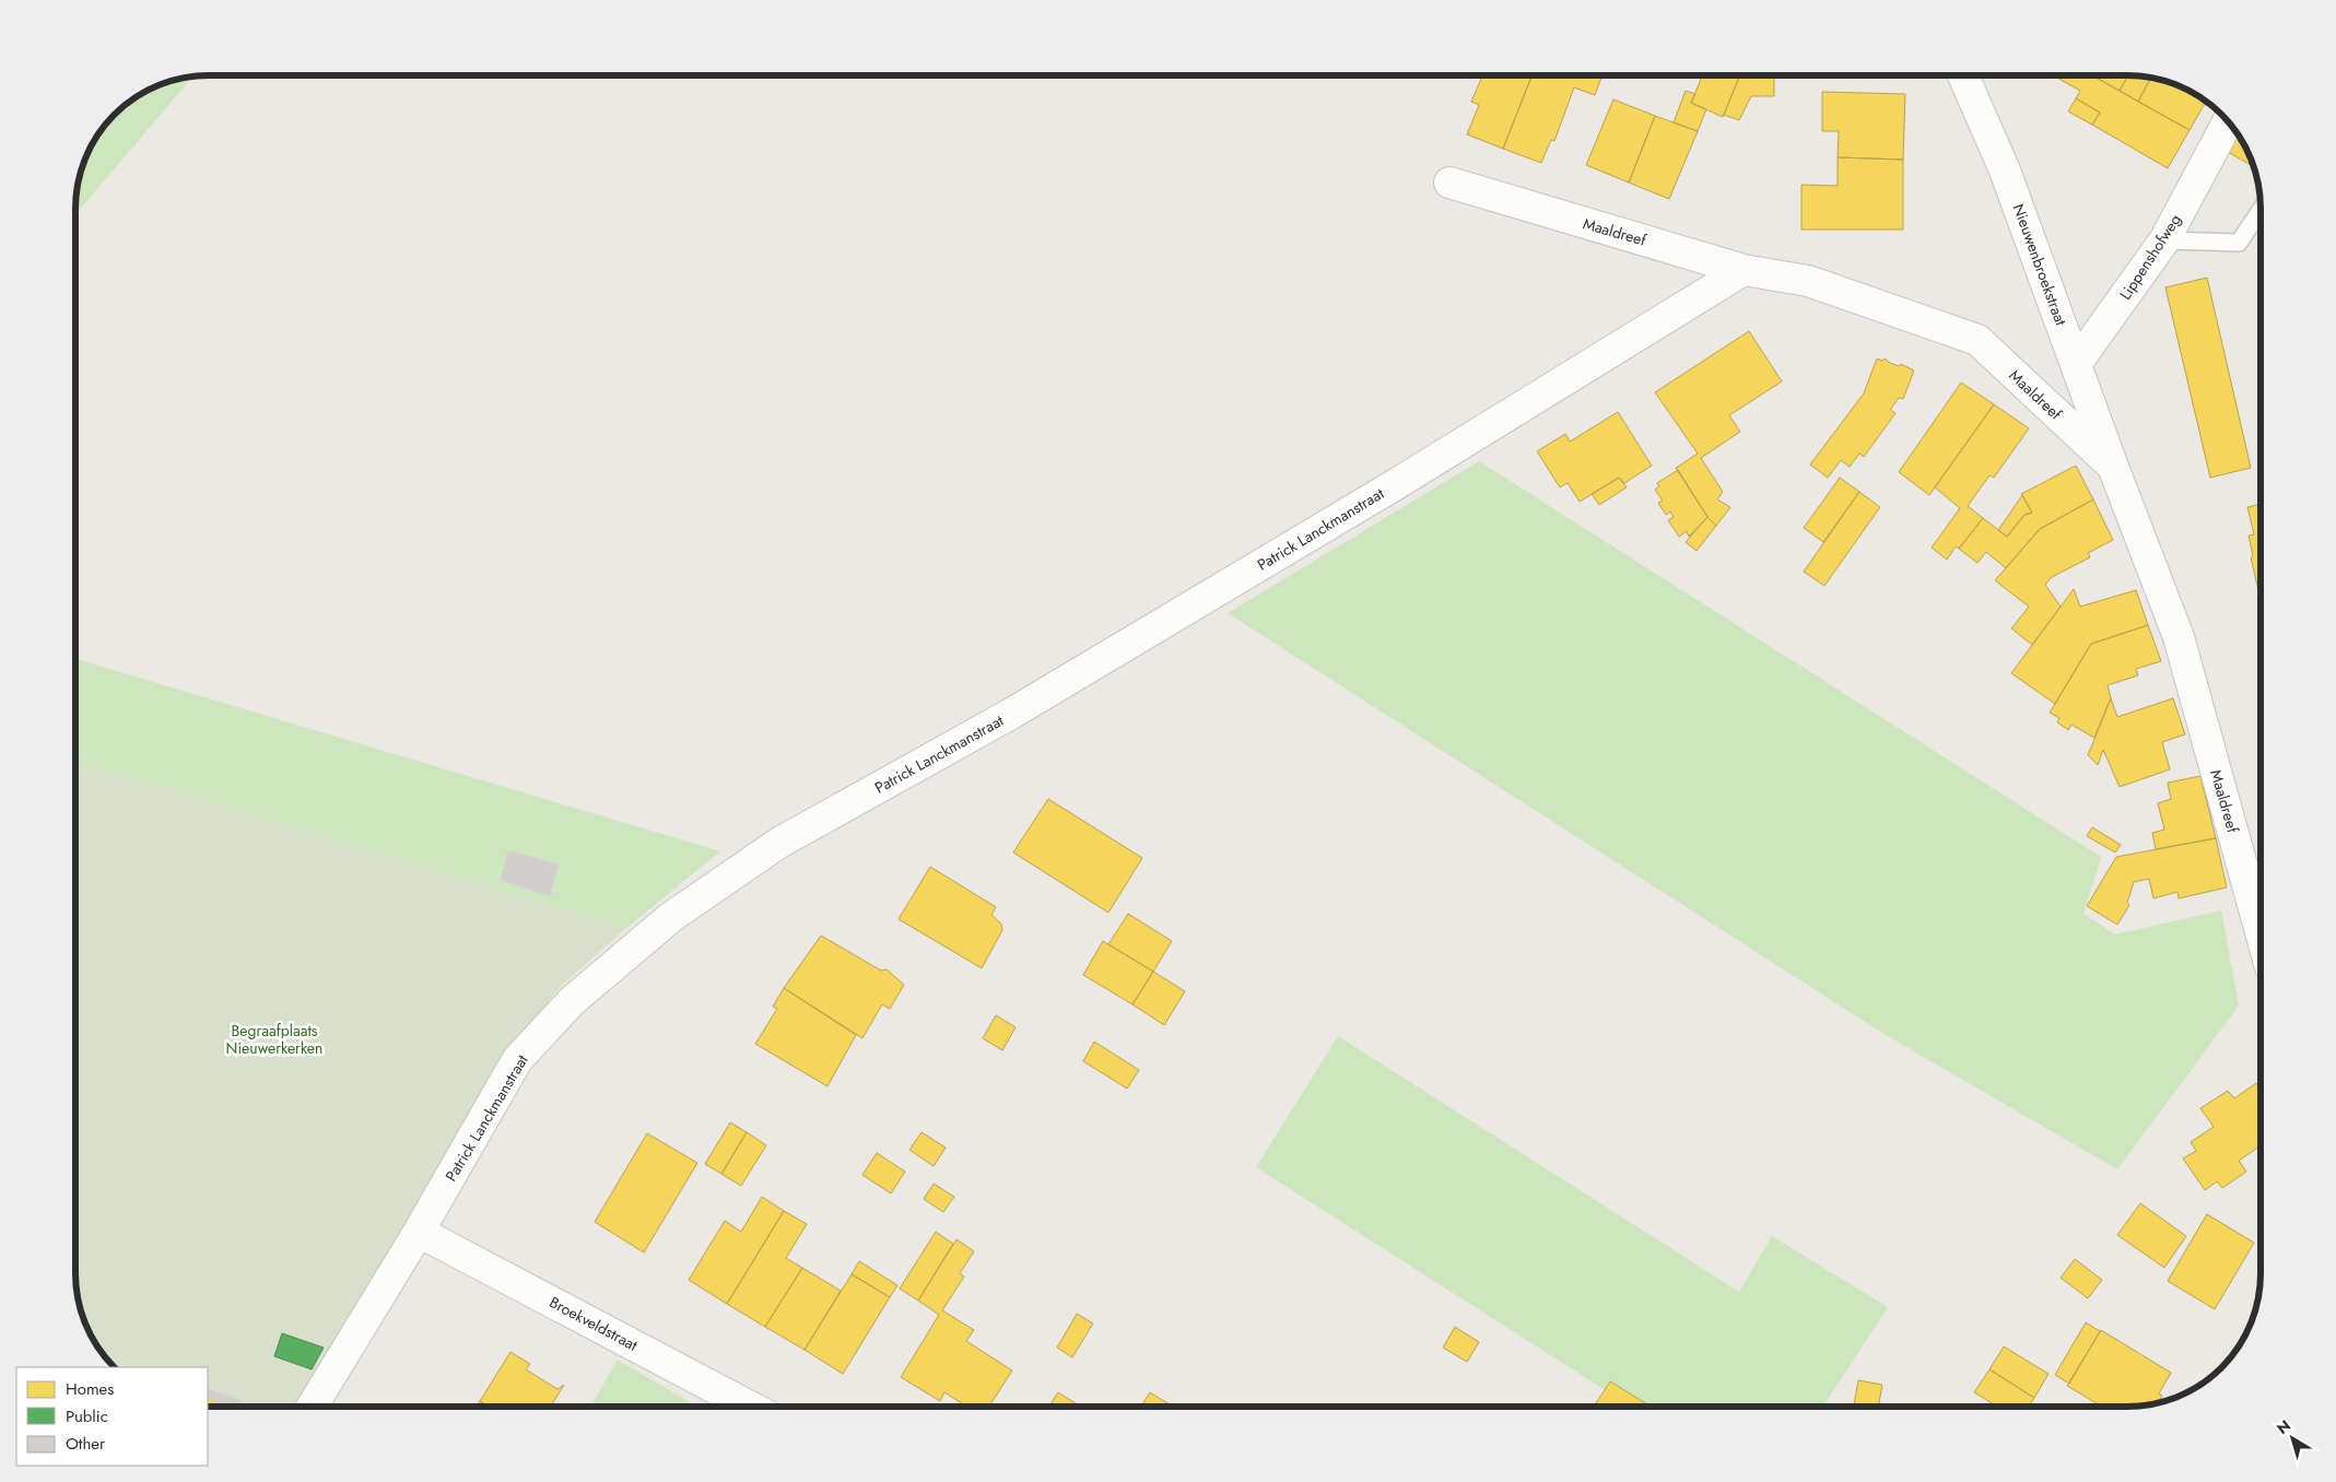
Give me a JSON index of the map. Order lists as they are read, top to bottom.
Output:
{
  "streets": {
    "street": [
      "Maaldreef",
      "Lippenshofweg",
      "Nieuwenbroekstraat",
      "Patrick Lanckmanstraat",
      "Broekveldstraat"
    ]
  },
  "crossings": [
    ["Maaldreef", "Nieuwenbroekstraat"],
    ["Maaldreef", "Patrick Lanckmanstraat"],
    ["Lippenshofweg", "Nieuwenbroekstraat"],
    ["Patrick Lanckmanstraat", "Broekveldstraat"]
  ],
  "parks": ["Begraafplaats Nieuwerkerken"],
  "legend": ["Homes", "Public", "Other"],
  "north": "top left"
}
